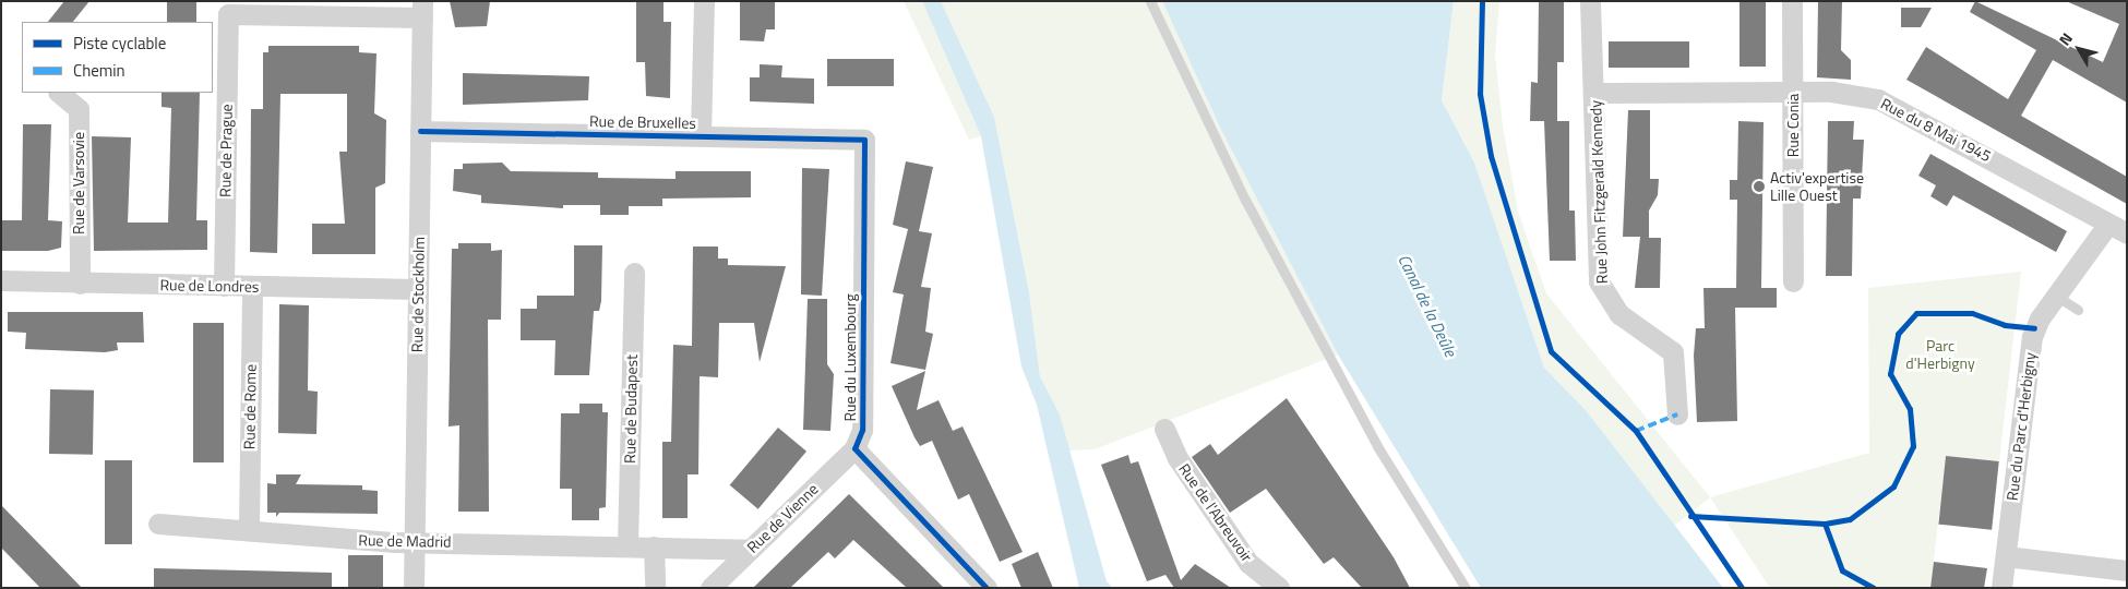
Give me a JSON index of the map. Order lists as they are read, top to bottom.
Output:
{
  "streets": {
    "street": [
      "Rue de Bruxelles",
      "Rue Conia",
      "Rue du 8 Mai 1945",
      "Rue de Prague",
      "Rue de Varsovie",
      "Rue John Fitzgerald Kennedy",
      "Rue de Londres",
      "Rue de Stockholm",
      "Rue du Luxembourg",
      "Rue de Rome",
      "Rue de Budapest",
      "Rue du Parc d'Herbigny",
      "Rue de l'Abreuvoir",
      "Rue de Vienne",
      "Rue de Madrid"
    ]
  },
  "crossings": [
    ["Rue de Bruxelles", "Rue de Stockholm"],
    ["Rue de Bruxelles", "Rue du Luxembourg"],
    ["Rue Conia", "Rue du 8 Mai 1945"],
    ["Rue du 8 Mai 1945", "Rue John Fitzgerald Kennedy"],
    ["Rue du 8 Mai 1945", "Rue du Parc d'Herbigny"],
    ["Rue de Prague", "Rue de Londres"],
    ["Rue de Prague", "Rue de Stockholm"],
    ["Rue de Varsovie", "Rue de Londres"],
    ["Rue de Londres", "Rue de Stockholm"],
    ["Rue de Londres", "Rue de Rome"],
    ["Rue de Stockholm", "Rue de Madrid"],
    ["Rue du Luxembourg", "Rue de Vienne"],
    ["Rue de Rome", "Rue de Madrid"],
    ["Rue de Budapest", "Rue de Madrid"],
    ["Rue de Vienne", "Rue de Madrid"]
  ],
  "water": ["Canal de la Deûle"],
  "parks": ["Parc d'Herbigny"],
  "places": ["Activ'expertise Lille Ouest"],
  "legend": ["Piste cyclable", "Chemin"],
  "north": "top left"
}
